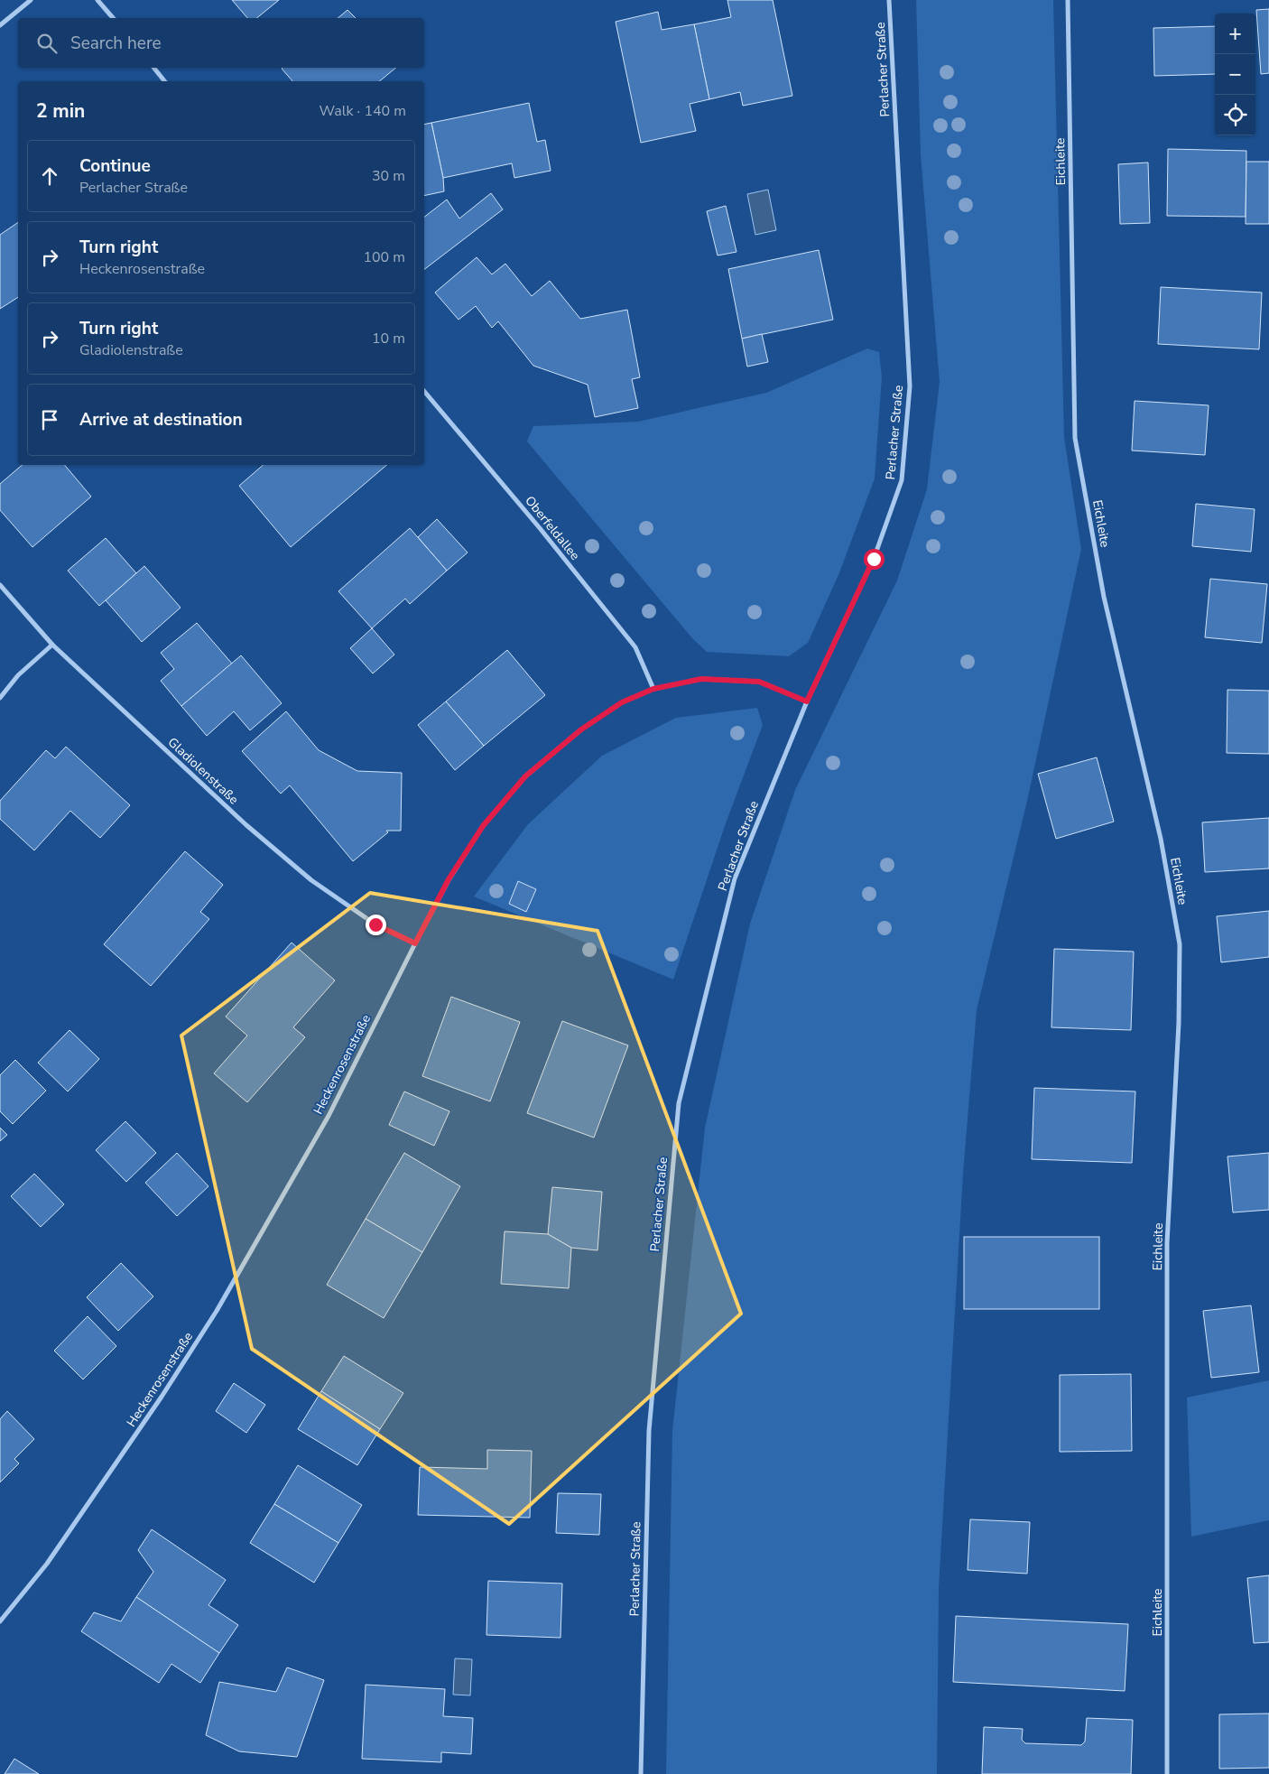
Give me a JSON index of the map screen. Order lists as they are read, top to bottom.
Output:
{
  "streets": {
    "street": [
      "Perlacher Straße",
      "Eichleite",
      "Oberfeldallee",
      "Gladiolenstraße",
      "Heckenrosenstraße"
    ]
  },
  "crossings": [
    ["Perlacher Straße", "Heckenrosenstraße"],
    ["Oberfeldallee", "Heckenrosenstraße"],
    ["Gladiolenstraße", "Heckenrosenstraße"]
  ],
  "page": {
    "map_buttons": ["+", "−"],
    "search": "Search here",
    "heading": ["2 min", "Walk · 140 m"],
    "list": [
      ["Continue", "Perlacher Straße", "30 m"],
      ["Turn right", "Heckenrosenstraße", "100 m"],
      ["Turn right", "Gladiolenstraße", "10 m"],
      "Arrive at destination"
    ]
  }
}
